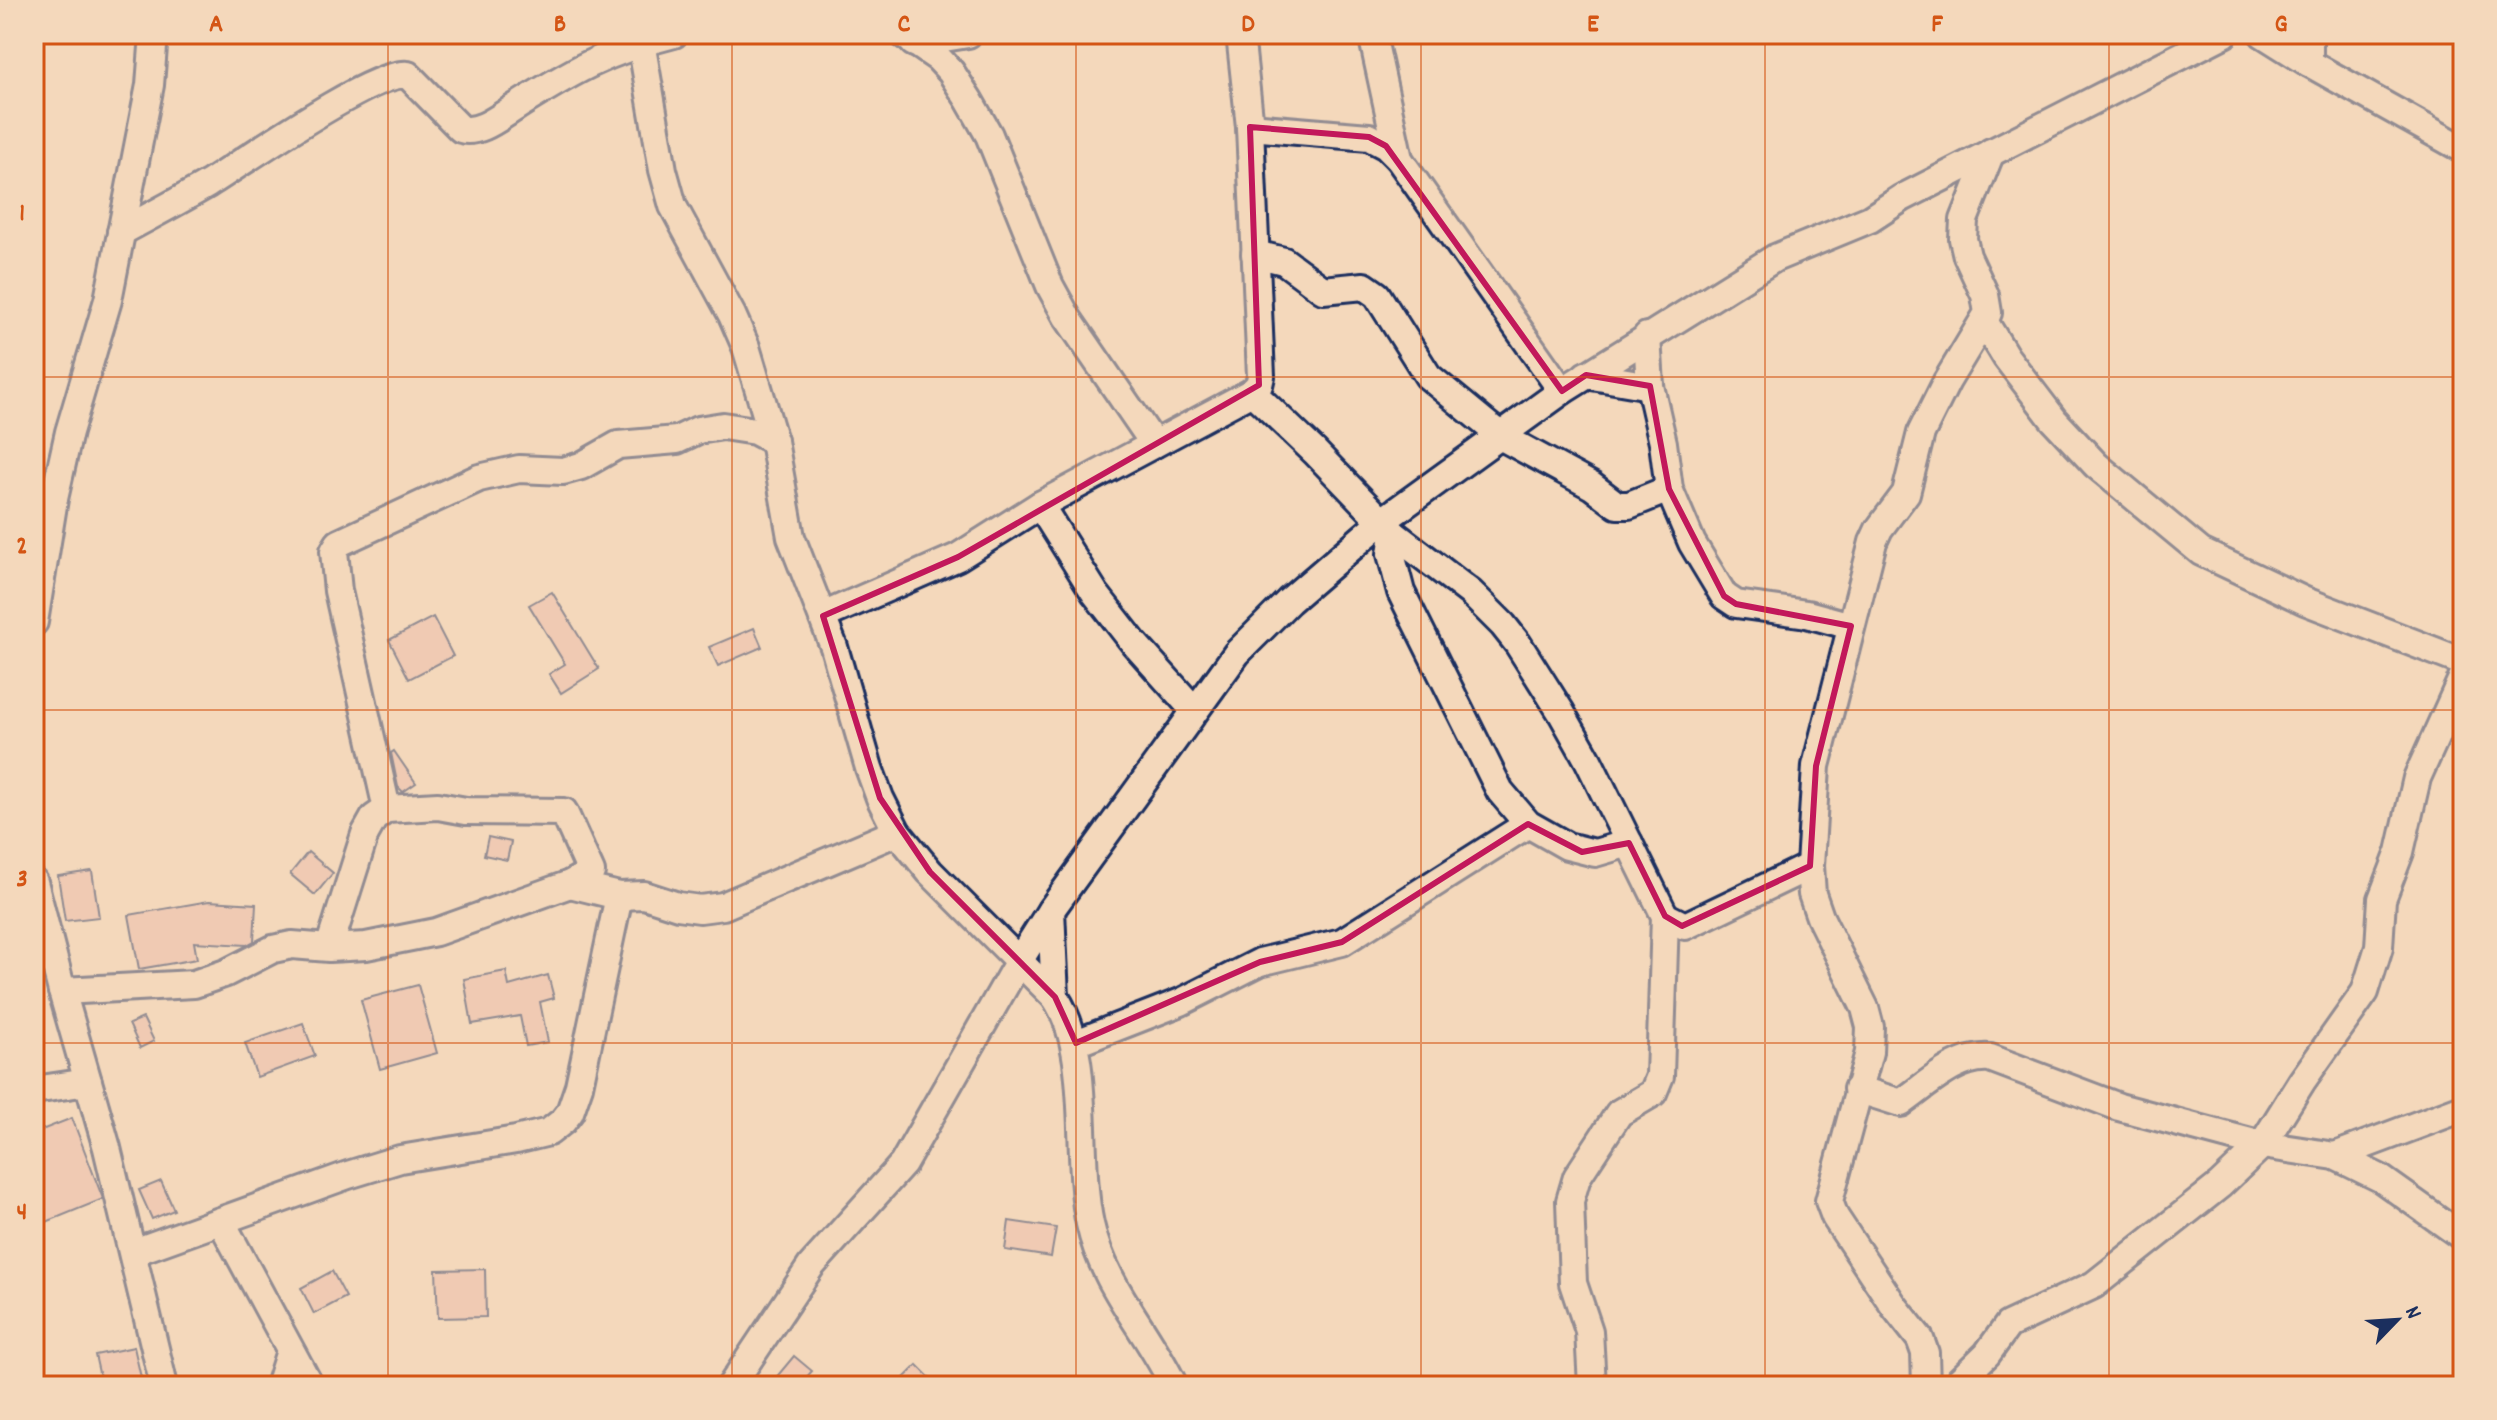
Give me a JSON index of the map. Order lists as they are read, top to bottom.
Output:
{
  "north": "top right",
  "grid": {
    "columns": [
      "A",
      "B",
      "C",
      "D",
      "E",
      "F",
      "G"
    ],
    "rows": [
      "1",
      "2",
      "3",
      "4"
    ]
  }
}
